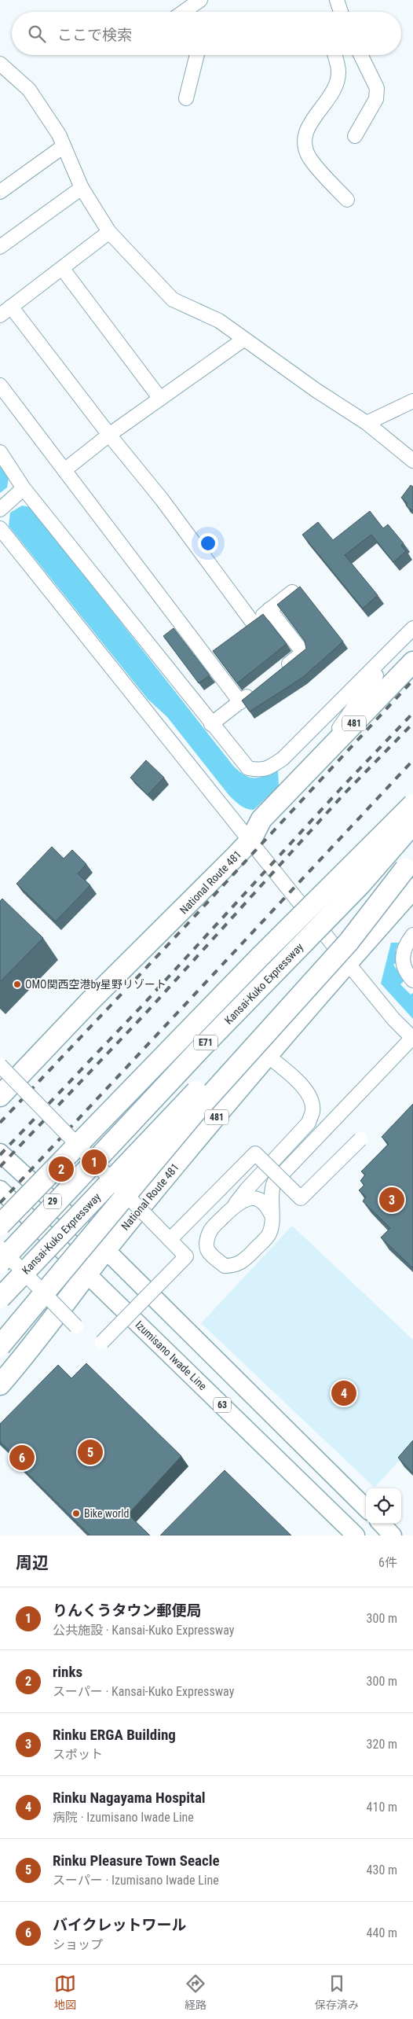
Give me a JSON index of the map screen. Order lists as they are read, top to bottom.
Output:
{
  "streets": {
    "highway": [
      "481",
      "National Route 481",
      "Kansai-Kuko Expressway",
      "E71"
    ],
    "main road": ["29", "Izumisano Iwade Line", "63"]
  },
  "crossings": [
    ["481", "National Route 481"],
    ["481", "Izumisano Iwade Line"],
    ["National Route 481", "29"],
    ["National Route 481", "Izumisano Iwade Line"]
  ],
  "places": ["OMO関西空港by星野リゾート", "Bike world"],
  "page": {
    "search": "ここで検索",
    "pins": [
      "1",
      "2",
      "3",
      "4",
      "5",
      "6"
    ],
    "heading": ["周辺", "6件"],
    "list": [
      {
        "mark": "1",
        "name": "りんくうタウン郵便局",
        "note": "公共施設 · Kansai-Kuko Expressway",
        "value": "300 m"
      },
      {
        "mark": "2",
        "name": "rinks",
        "note": "スーパー · Kansai-Kuko Expressway",
        "value": "300 m"
      },
      {
        "mark": "3",
        "name": "Rinku ERGA Building",
        "note": "スポット",
        "value": "320 m"
      },
      {
        "mark": "4",
        "name": "Rinku Nagayama Hospital",
        "note": "病院 · Izumisano Iwade Line",
        "value": "410 m"
      },
      {
        "mark": "5",
        "name": "Rinku Pleasure Town Seacle",
        "note": "スーパー · Izumisano Iwade Line",
        "value": "430 m"
      },
      {
        "mark": "6",
        "name": "バイクレットワール",
        "note": "ショップ",
        "value": "440 m"
      }
    ],
    "nav": ["地図", "経路", "保存済み"]
  }
}
